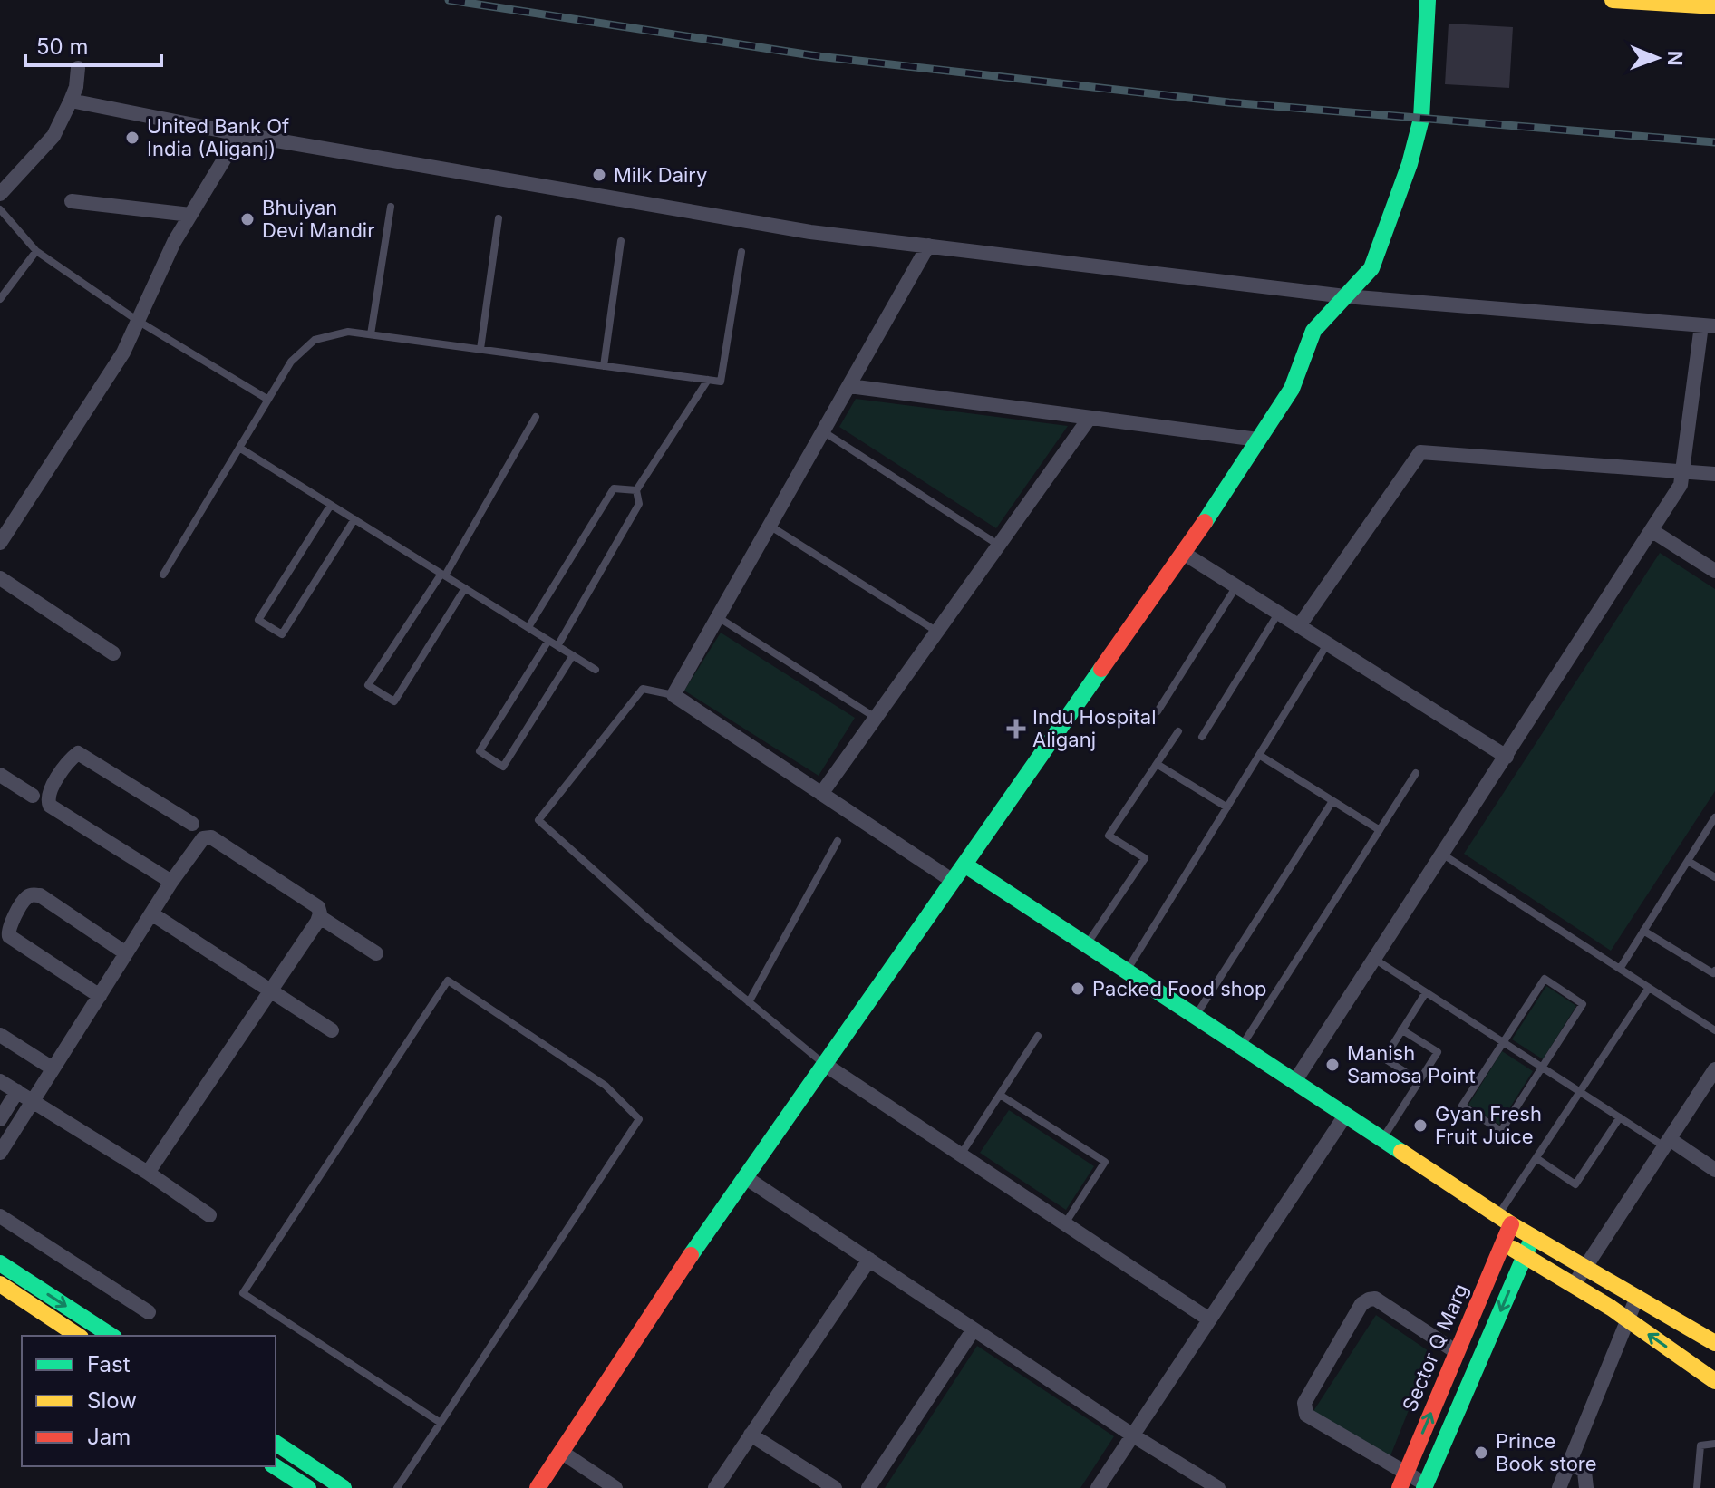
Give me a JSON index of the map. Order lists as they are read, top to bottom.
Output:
{
  "streets": {
    "street": ["Sector Q Marg"]
  },
  "places": {
    "other": [
      "United Bank Of India (Aliganj)",
      "Milk Dairy",
      "Bhuiyan Devi Mandir",
      "Packed Food shop",
      "Manish Samosa Point",
      "Gyan Fresh Fruit Juice",
      "Prince Book store"
    ],
    "health": ["Indu Hospital Aliganj"]
  },
  "legend": ["Fast", "Slow", "Jam"],
  "scale_bar": "50 m",
  "north": "right"
}
